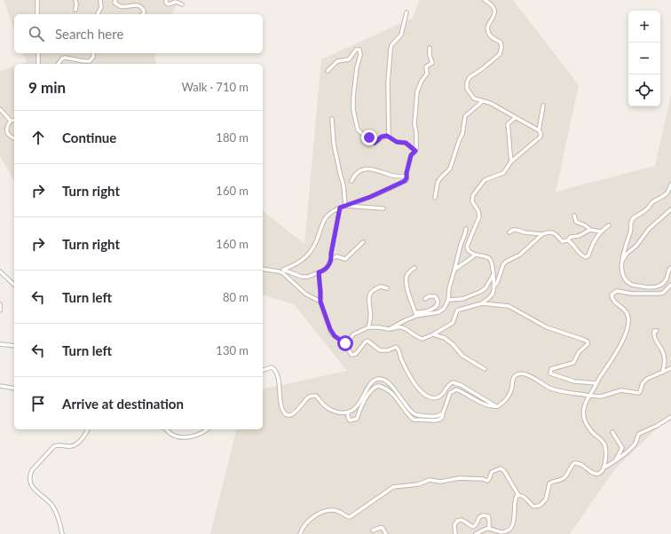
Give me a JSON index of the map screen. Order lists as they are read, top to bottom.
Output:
{
  "page": {
    "map_buttons": ["+", "−"],
    "search": "Search here",
    "heading": ["9 min", "Walk · 710 m"],
    "list": [
      ["Continue", "180 m"],
      ["Turn right", "160 m"],
      ["Turn right", "160 m"],
      ["Turn left", "80 m"],
      ["Turn left", "130 m"],
      "Arrive at destination"
    ]
  }
}
